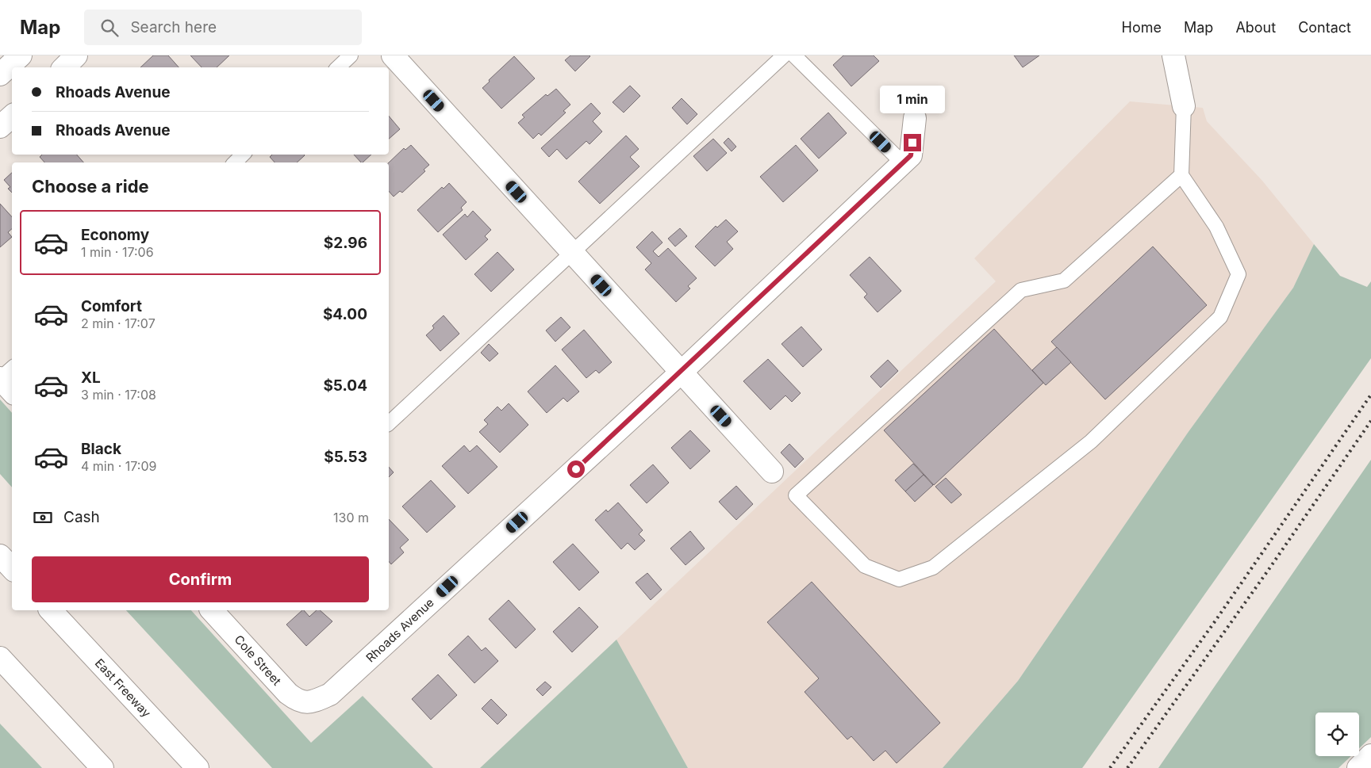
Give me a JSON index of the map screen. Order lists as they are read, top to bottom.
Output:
{
  "streets": {
    "main road": ["Rhoads Avenue", "Cole Street", "East Freeway"]
  },
  "crossings": [
    ["Rhoads Avenue", "Cole Street"]
  ],
  "page": {
    "header": "Map",
    "search": "Search here",
    "nav": [
      "Home",
      "Map",
      "About",
      "Contact"
    ],
    "banner": ["Rhoads Avenue", "Rhoads Avenue"],
    "bubble": "1 min",
    "heading": "Choose a ride",
    "list": [
      {
        "name": "Economy",
        "note": "1 min · 17:06",
        "value": "$2.96"
      },
      {
        "name": "Comfort",
        "note": "2 min · 17:07",
        "value": "$4.00"
      },
      {
        "name": "XL",
        "note": "3 min · 17:08",
        "value": "$5.04"
      },
      {
        "name": "Black",
        "note": "4 min · 17:09",
        "value": "$5.53"
      }
    ],
    "pay": ["Cash", "130 m"],
    "buttons": "Confirm"
  }
}
